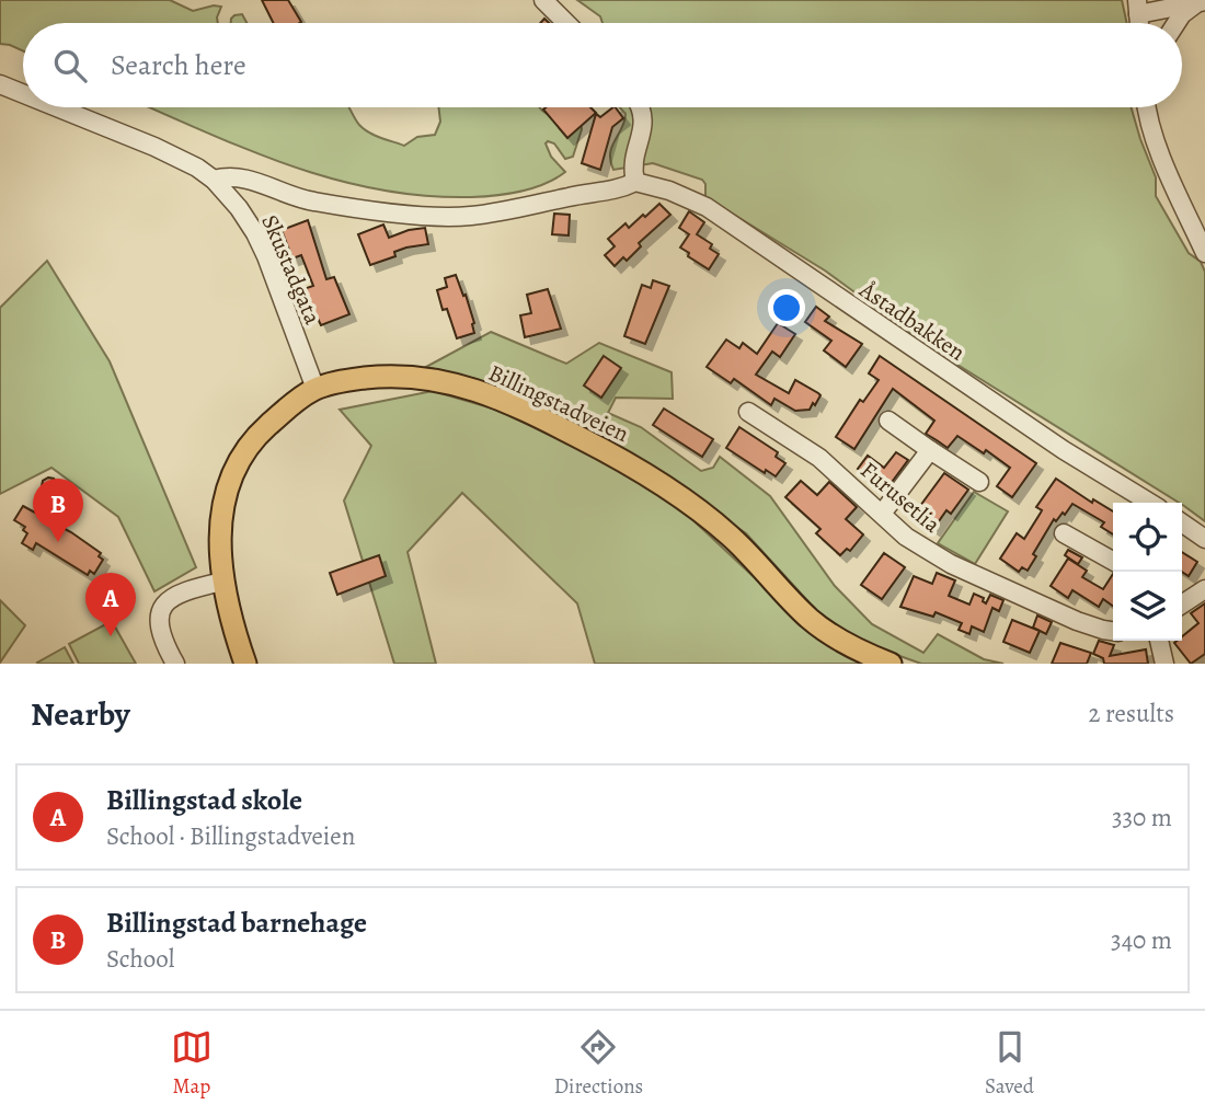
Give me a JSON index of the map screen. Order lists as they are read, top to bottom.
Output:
{
  "streets": {
    "main road": ["Billingstadveien"],
    "street": ["Skustadgata", "Åstadbakken", "Furusetlia"]
  },
  "crossings": [
    ["Skustadgata", "Billingstadveien"]
  ],
  "page": {
    "search": "Search here",
    "pins": ["B", "A"],
    "heading": ["Nearby", "2 results"],
    "list": [
      {
        "mark": "A",
        "name": "Billingstad skole",
        "note": "School · Billingstadveien",
        "value": "330 m"
      },
      {
        "mark": "B",
        "name": "Billingstad barnehage",
        "note": "School",
        "value": "340 m"
      }
    ],
    "nav": ["Map", "Directions", "Saved"]
  }
}
